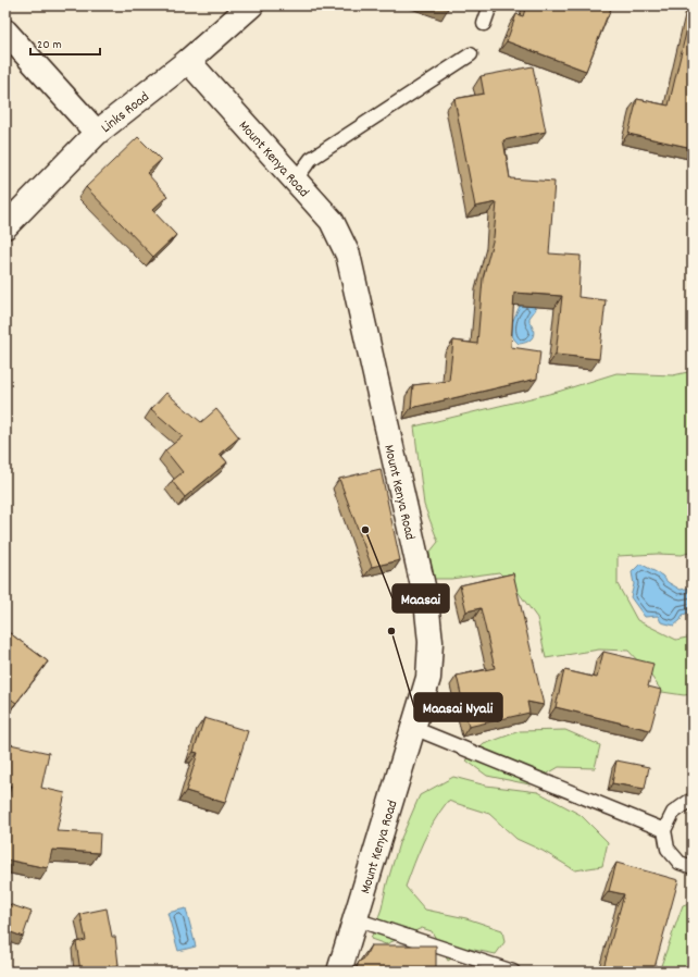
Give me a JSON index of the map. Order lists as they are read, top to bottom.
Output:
{
  "streets": {
    "main road": ["Links Road", "Mount Kenya Road"]
  },
  "crossings": [
    ["Links Road", "Mount Kenya Road"]
  ],
  "places": ["Maasai", "Maasai Nyali"],
  "scale_bar": "20 m"
}
